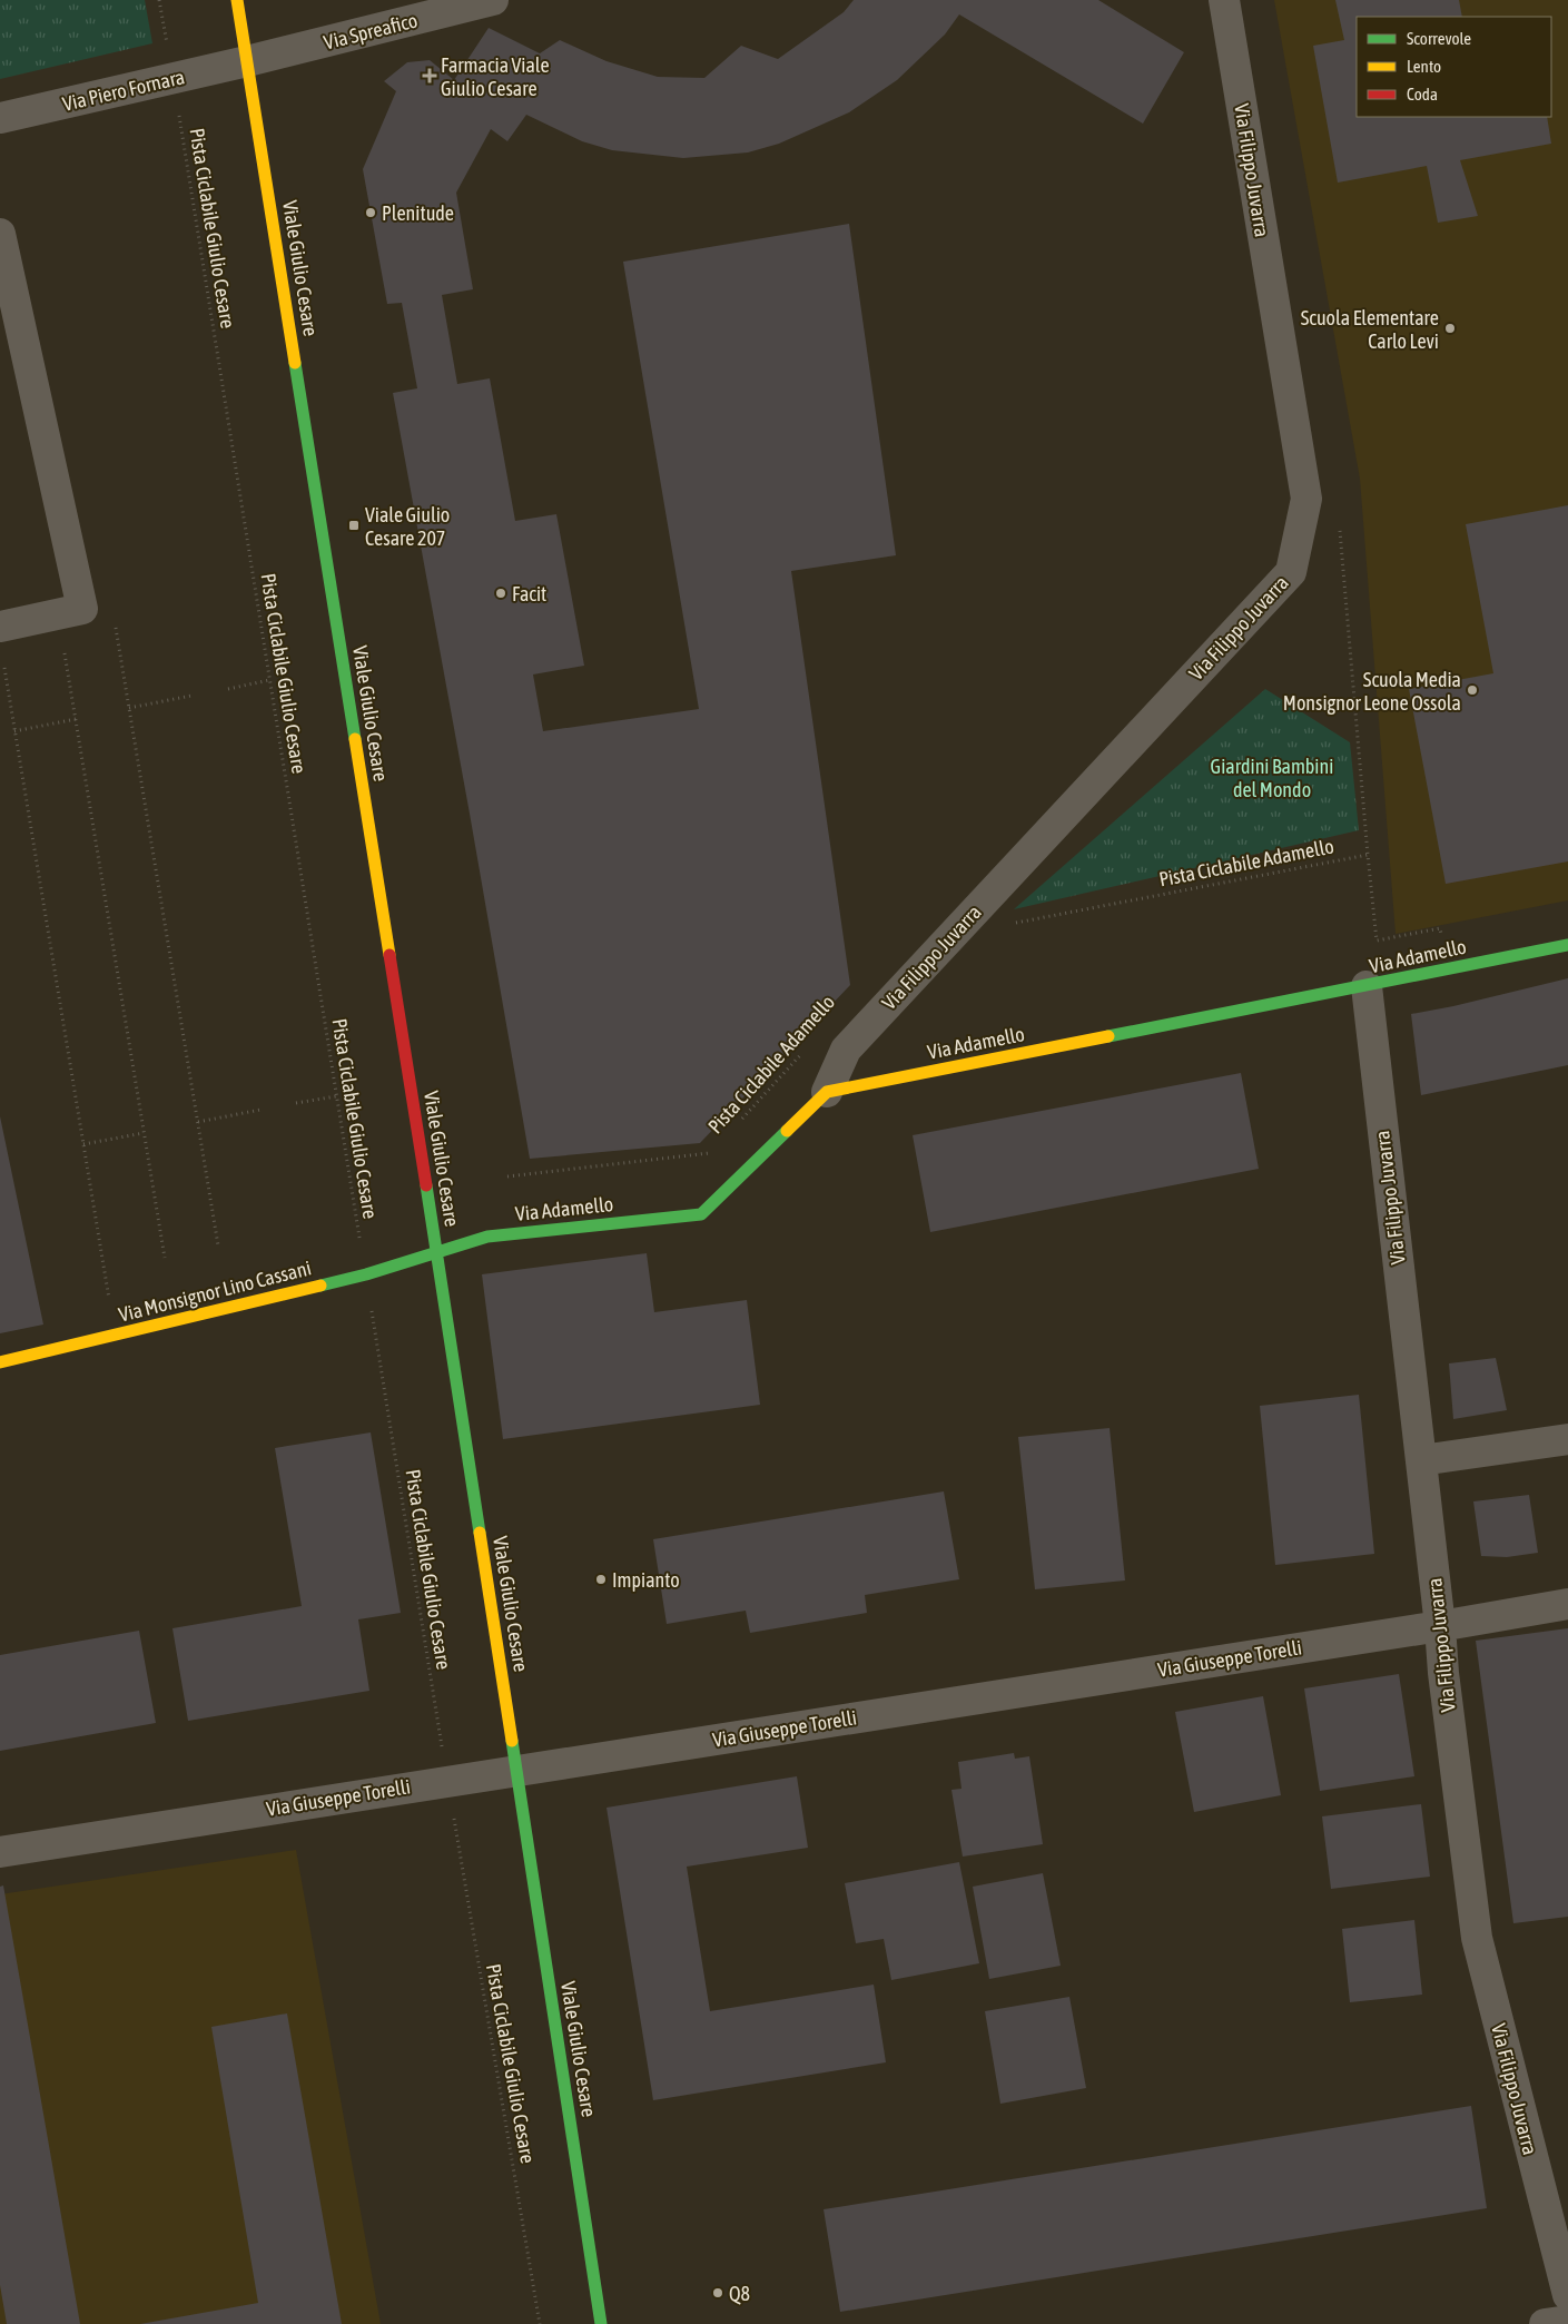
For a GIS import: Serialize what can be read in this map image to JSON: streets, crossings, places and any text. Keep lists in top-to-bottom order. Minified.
{"streets":{"main road":["Viale Giulio Cesare","Via Adamello","Via Monsignor Lino Cassani"],"street":["Via Spreafico","Via Piero Fornara","Via Filippo Juvarra","Via Giuseppe Torelli"],"path":["Pista Ciclabile Giulio Cesare","Pista Ciclabile Adamello"]},"crossings":[["Via Spreafico","Via Piero Fornara"],["Via Spreafico","Viale Giulio Cesare"],["Via Piero Fornara","Viale Giulio Cesare"],["Via Filippo Juvarra","Via Adamello"],["Via Filippo Juvarra","Via Giuseppe Torelli"],["Viale Giulio Cesare","Via Adamello"],["Viale Giulio Cesare","Via Monsignor Lino Cassani"],["Viale Giulio Cesare","Via Giuseppe Torelli"],["Via Adamello","Via Monsignor Lino Cassani"]],"parks":["Giardini Bambini del Mondo"],"places":{"health":["Farmacia Viale Giulio Cesare"],"other":["Plenitude","Scuola Elementare Carlo Levi","Facit","Scuola Media Monsignor Leone Ossola","Impianto","Q8"],"transit":["Viale Giulio Cesare 207"]},"legend":["Scorrevole","Lento","Coda"]}
